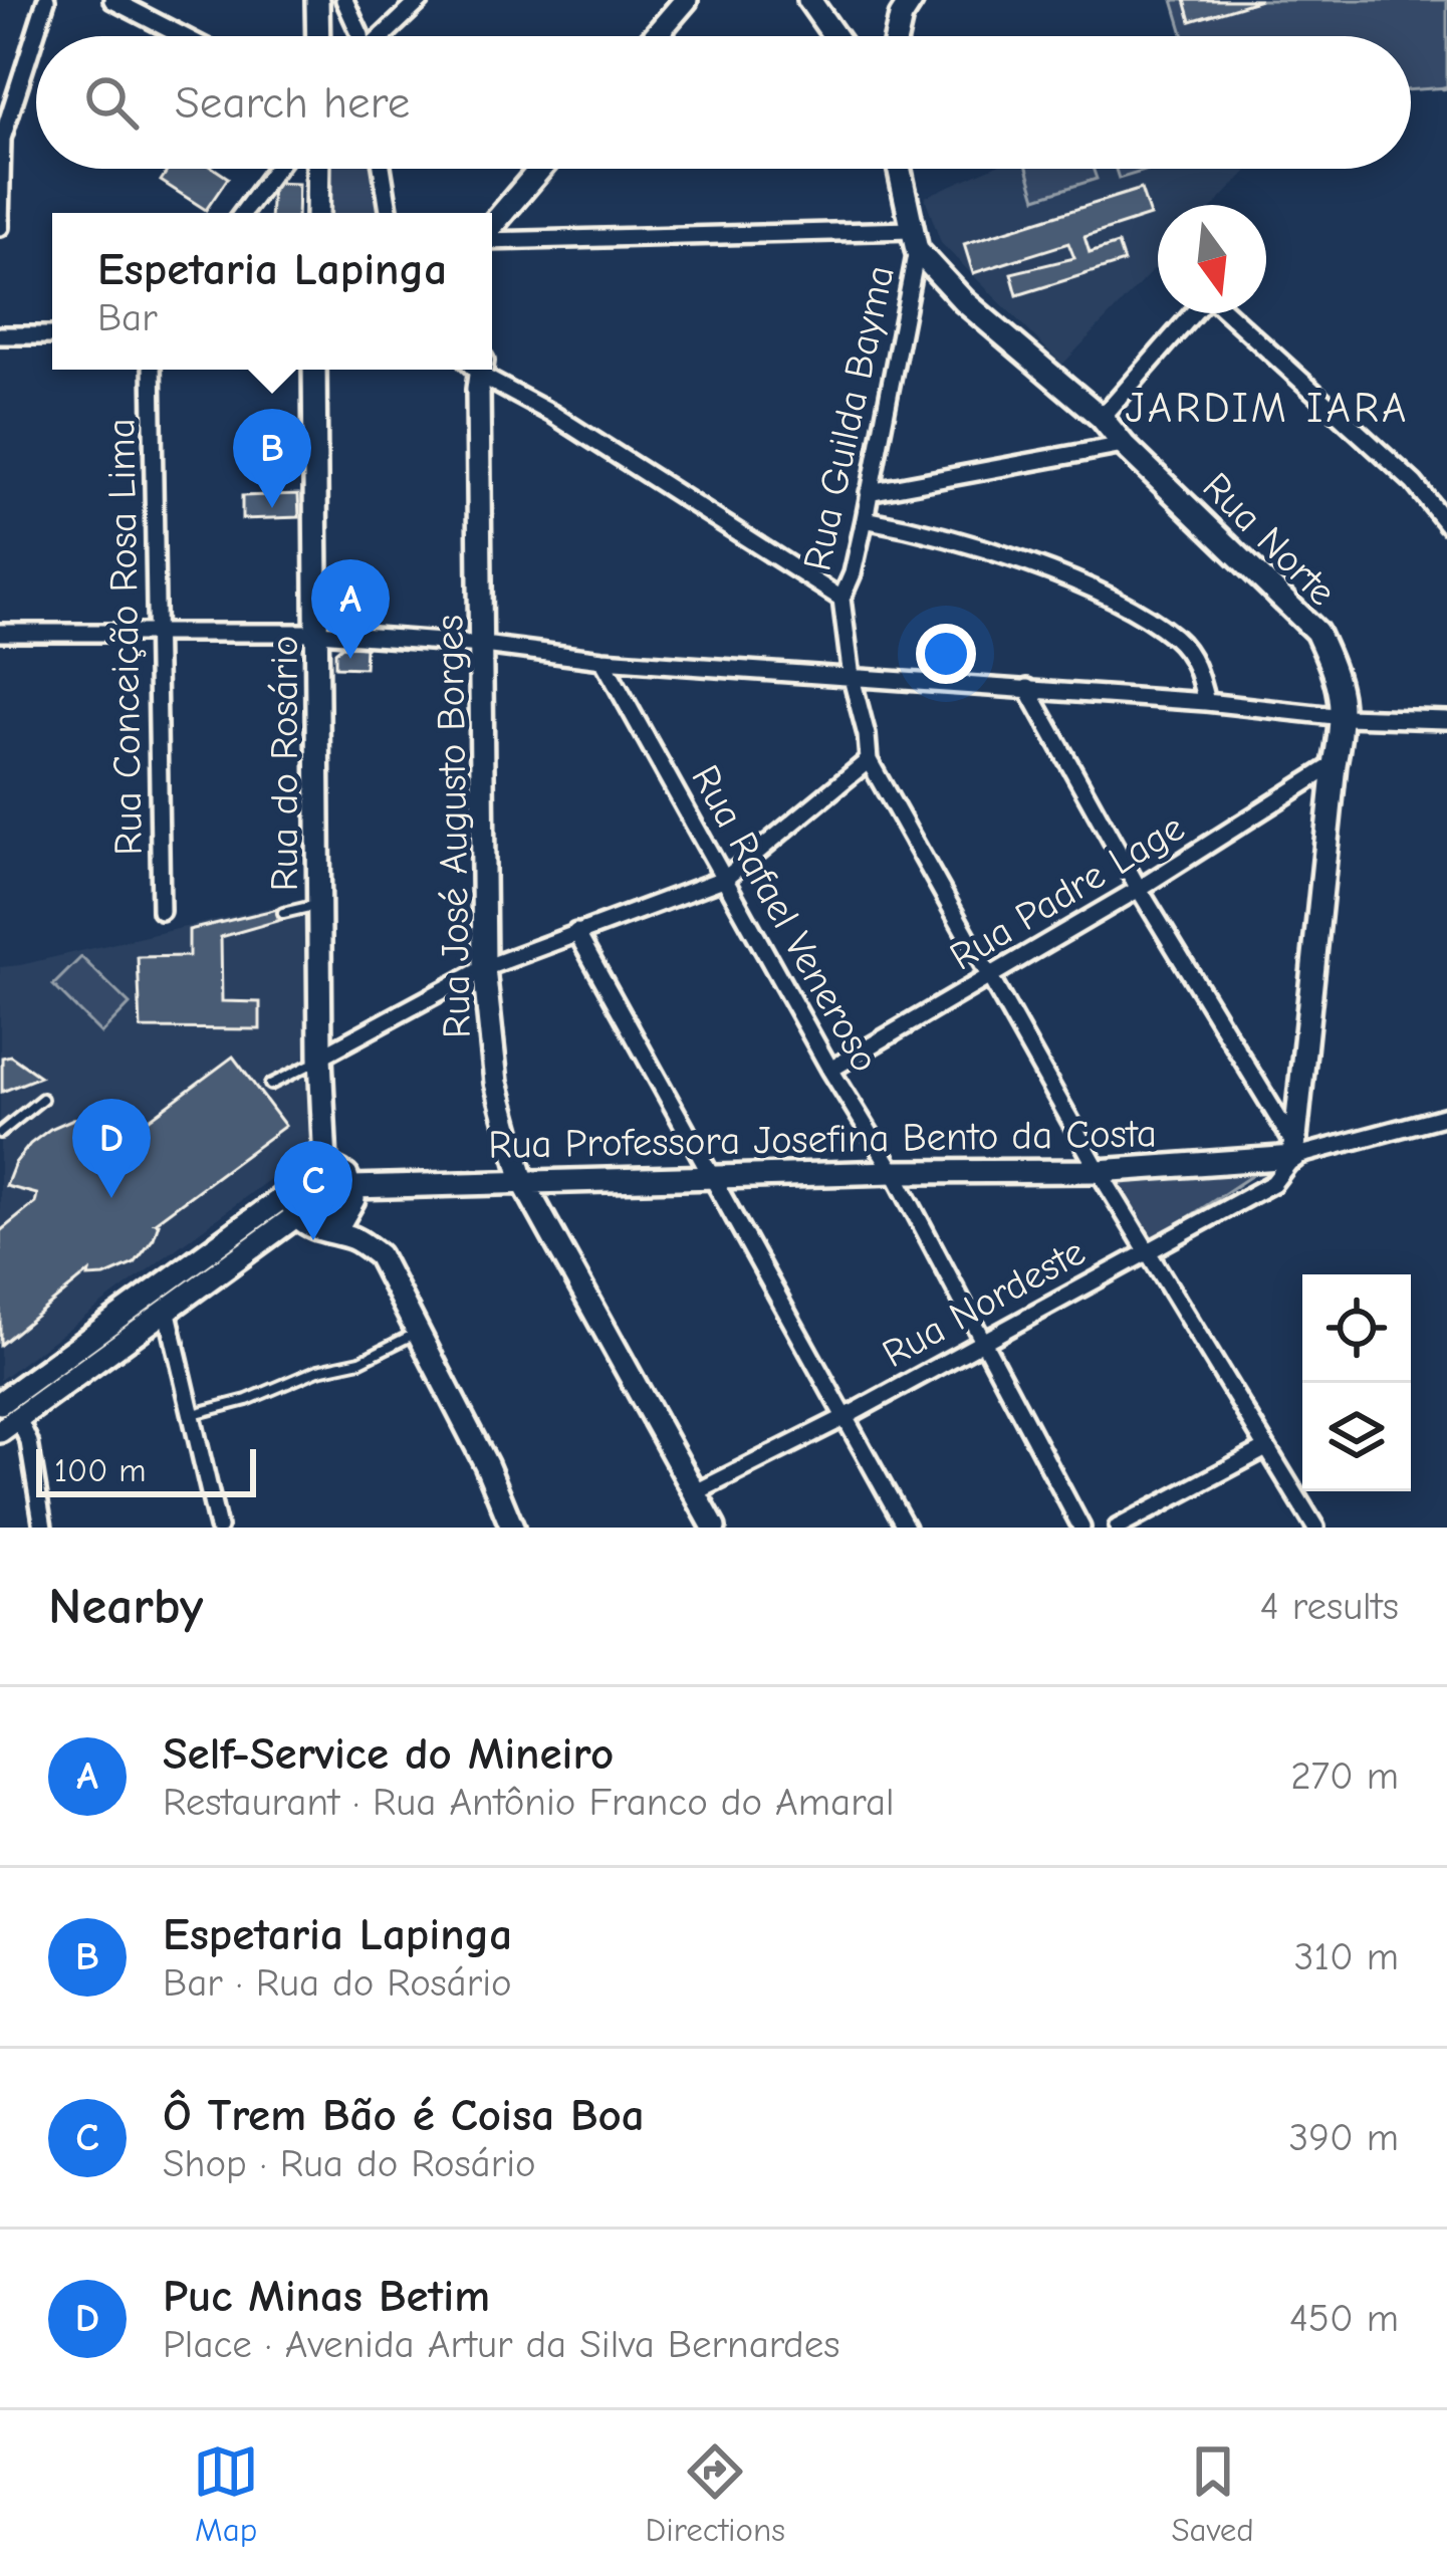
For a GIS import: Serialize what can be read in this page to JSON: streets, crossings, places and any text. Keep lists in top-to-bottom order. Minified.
{"streets":{"street":["Rua Guilda Bayma","Rua Norte","Rua Conceição Rosa Lima","Rua do Rosário","Rua José Augusto Borges","Rua Padre Lage","Rua Rafael Veneroso","Rua Professora Josefina Bento da Costa","Rua Nordeste"]},"crossings":[["Rua Guilda Bayma","Rua Norte"],["Rua Norte","Rua Padre Lage"],["Rua Norte","Rua Professora Josefina Bento da Costa"],["Rua Norte","Rua Nordeste"],["Rua do Rosário","Rua Professora Josefina Bento da Costa"],["Rua José Augusto Borges","Rua Professora Josefina Bento da Costa"],["Rua José Augusto Borges","Rua Nordeste"],["Rua Padre Lage","Rua Rafael Veneroso"],["Rua Rafael Veneroso","Rua Professora Josefina Bento da Costa"],["Rua Rafael Veneroso","Rua Nordeste"],["Rua Professora Josefina Bento da Costa","Rua Nordeste"]],"districts":["JARDIM IARA"],"scale_bar":"100 m","north":"bottom","page":{"search":"Search here","popup":["Espetaria Lapinga","Bar"],"pins":["B","A","D","C"],"scale":"100 m","heading":["Nearby","4 results"],"list":[{"mark":"A","name":"Self-Service do Mineiro","note":"Restaurant · Rua Antônio Franco do Amaral","value":"270 m"},{"mark":"B","name":"Espetaria Lapinga","note":"Bar · Rua do Rosário","value":"310 m"},{"mark":"C","name":"Ô Trem Bão é Coisa Boa","note":"Shop · Rua do Rosário","value":"390 m"},{"mark":"D","name":"Puc Minas Betim","note":"Place · Avenida Artur da Silva Bernardes","value":"450 m"}],"nav":["Map","Directions","Saved"]}}
